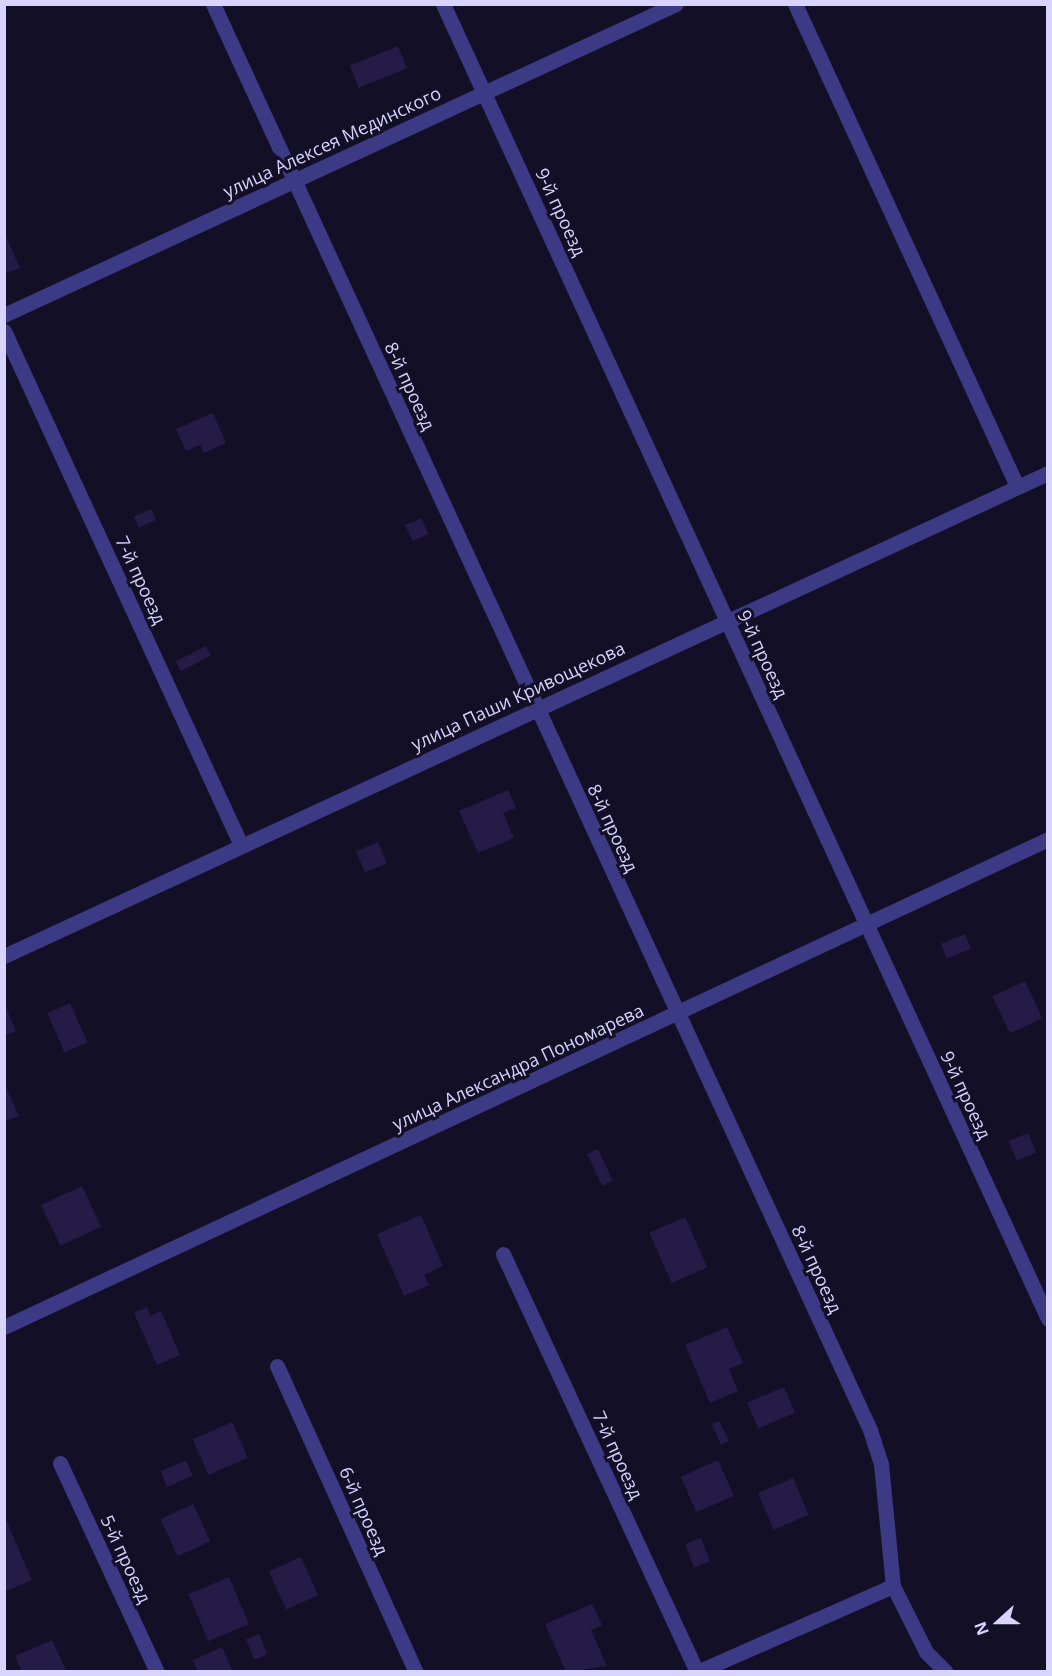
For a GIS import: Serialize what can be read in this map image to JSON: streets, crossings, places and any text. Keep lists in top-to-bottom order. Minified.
{"streets":{"street":["улица Алексея Мединского","9-й проезд","8-й проезд","7-й проезд","улица Паши Кривощекова","улица Александра Пономарева","6-й проезд","5-й проезд"]},"crossings":[["улица Алексея Мединского","9-й проезд"],["улица Алексея Мединского","8-й проезд"],["9-й проезд","улица Паши Кривощекова"],["9-й проезд","улица Александра Пономарева"],["8-й проезд","улица Паши Кривощекова"],["8-й проезд","улица Александра Пономарева"],["7-й проезд","улица Паши Кривощекова"]],"north":"left"}
